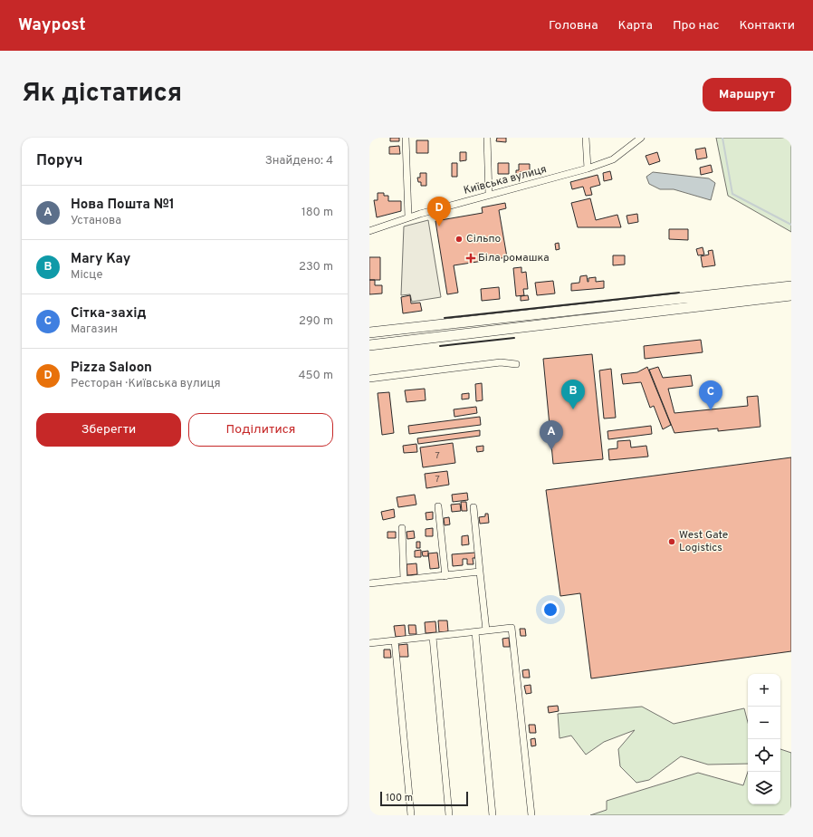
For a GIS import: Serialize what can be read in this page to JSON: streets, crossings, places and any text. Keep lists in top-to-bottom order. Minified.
{"streets":{"street":["Київська вулиця"]},"places":{"other":["Сільпо","West Gate Logistics"],"health":["Біла ромашка"]},"house_numbers":["7","7"],"scale_bar":"100 m","page":{"header":"Waypost","nav":["Головна","Карта","Про нас","Контакти"],"title":"Як дістатися","buttons":["Маршрут",["Зберегти","Поділитися"]],"heading":["Поруч","Знайдено: 4"],"list":[{"mark":"A","name":"Нова Пошта №1","note":"Установа","value":"180 m"},{"mark":"B","name":"Mary Kay","note":"Місце","value":"230 m"},{"mark":"C","name":"Сітка-захід","note":"Магазин","value":"290 m"},{"mark":"D","name":"Pizza Saloon","note":"Ресторан · Київська вулиця","value":"450 m"}],"pins":["D","B","C","A"],"map_buttons":["+","−"],"scale":"100 m"}}
